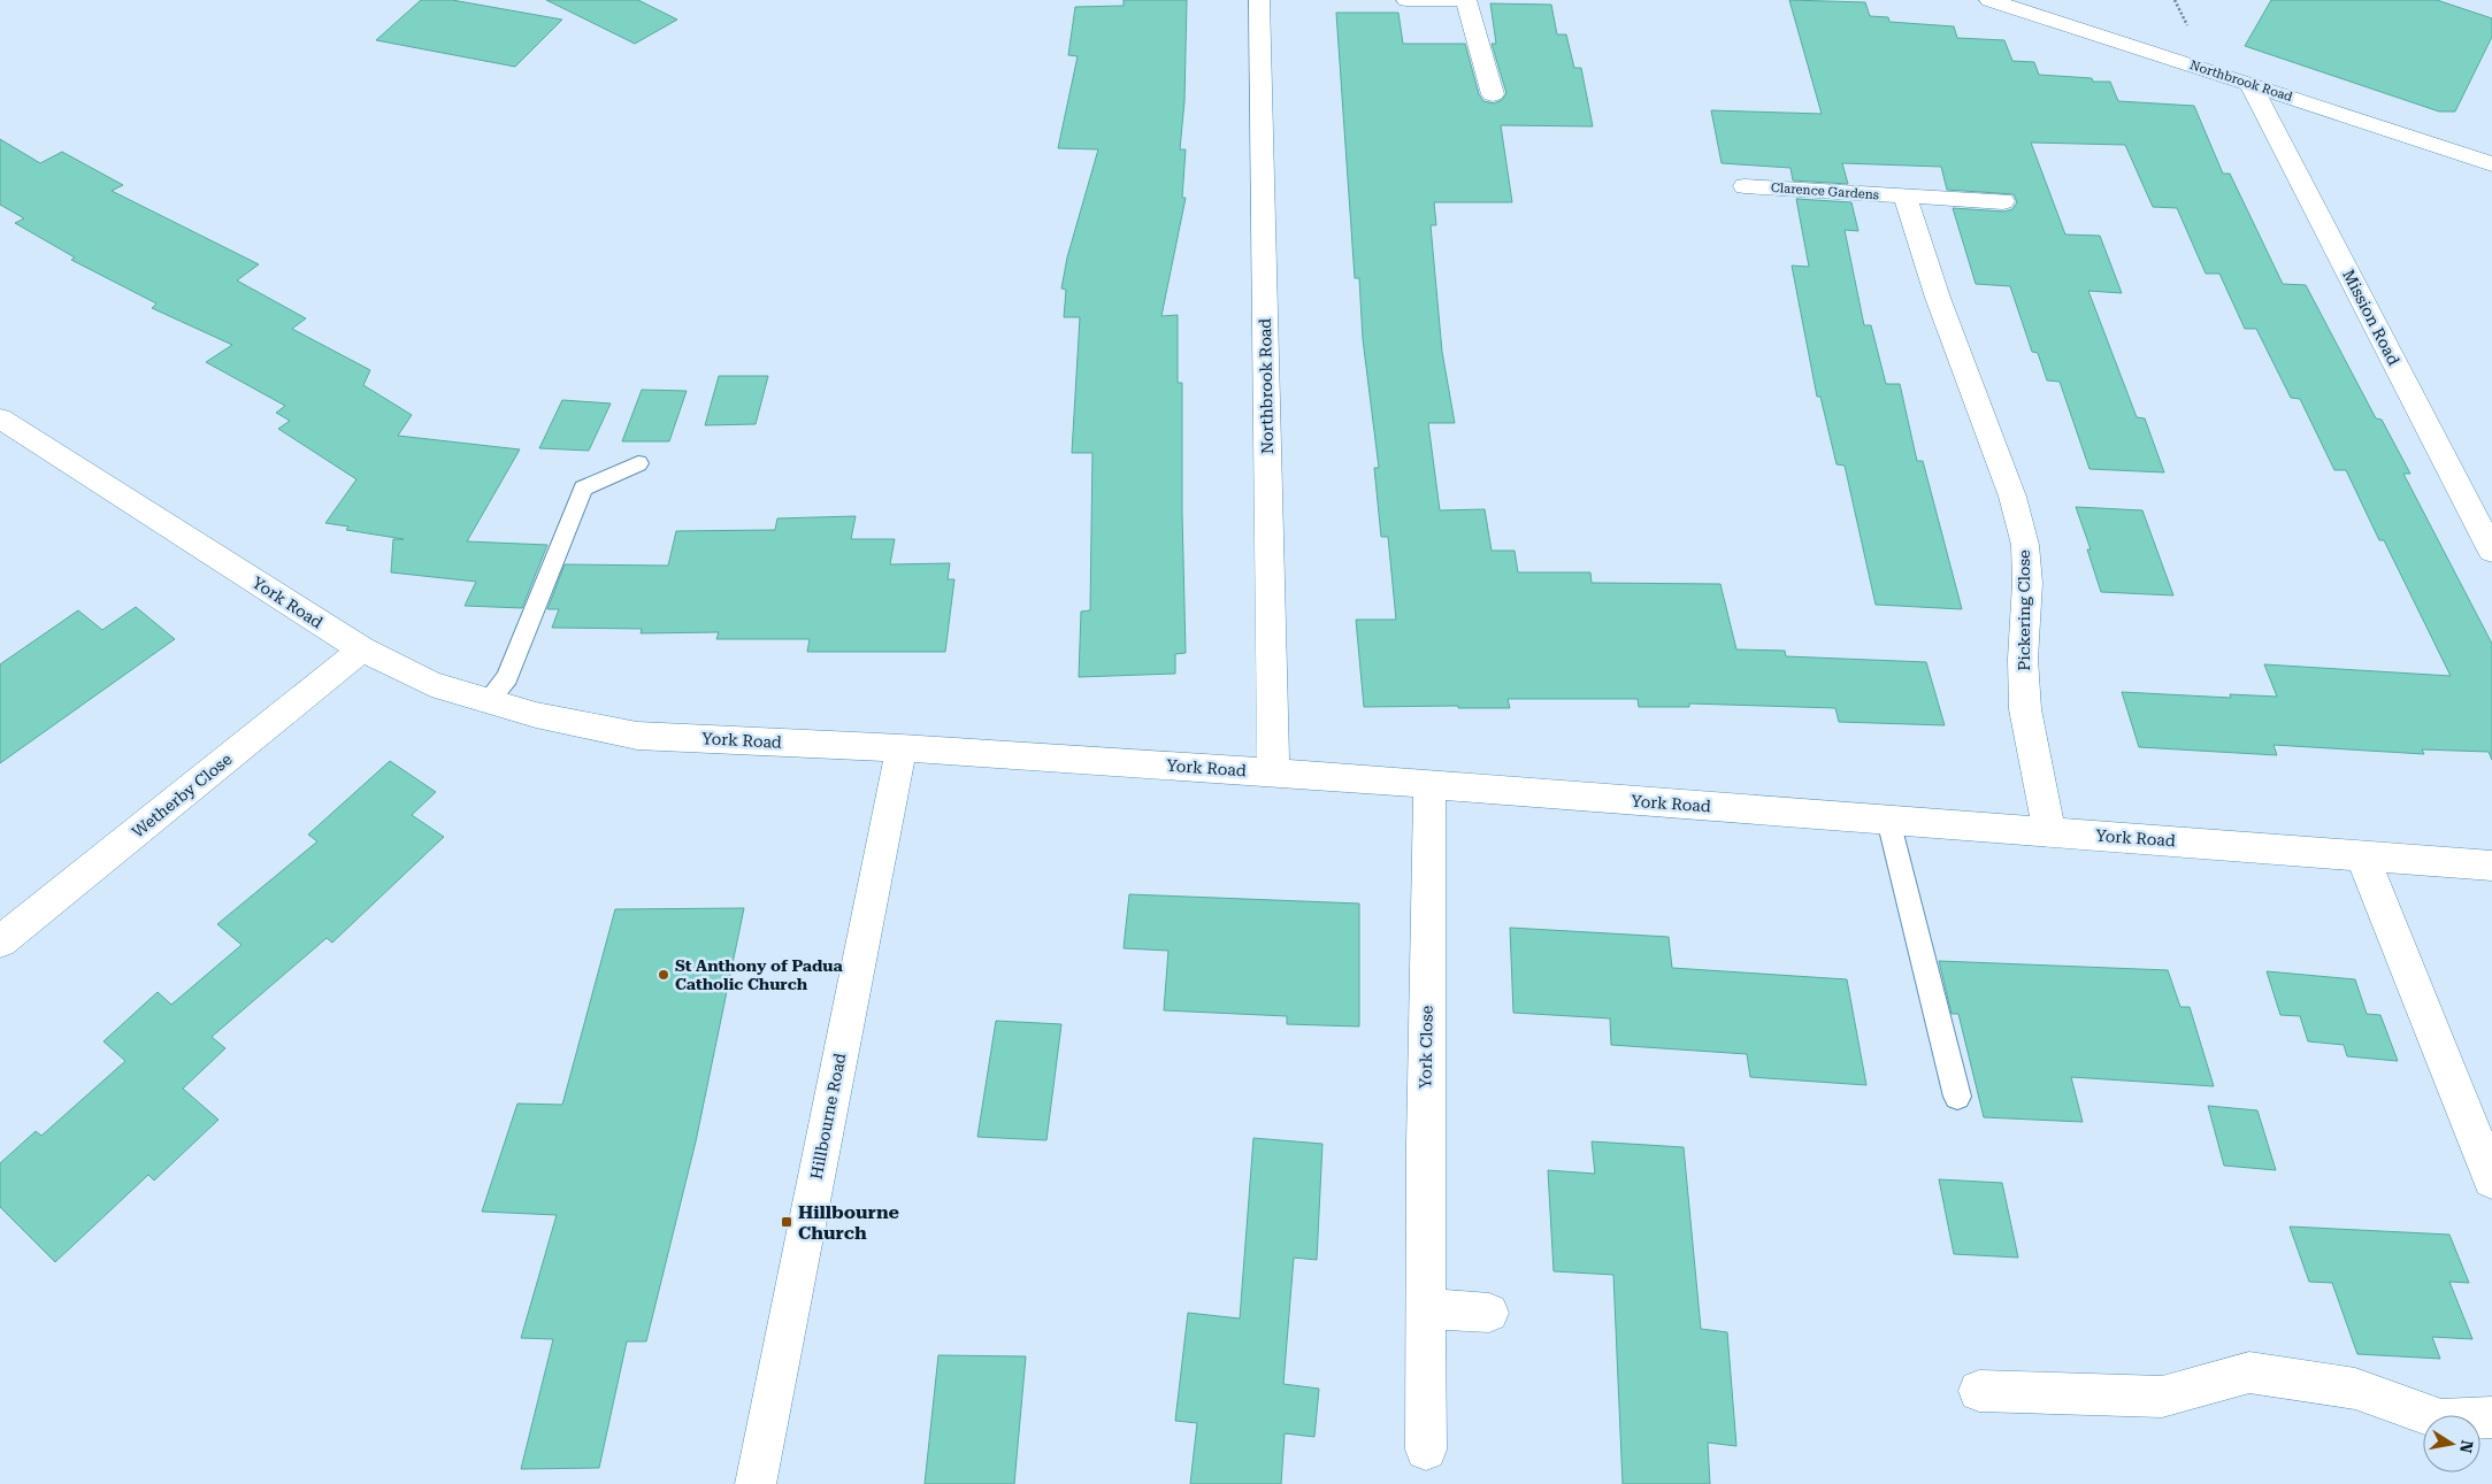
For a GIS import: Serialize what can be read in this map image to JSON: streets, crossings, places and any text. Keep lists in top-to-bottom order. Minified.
{"streets":{"street":["Northbrook Road","Clarence Gardens","Mission Road","York Road","Pickering Close","Wetherby Close","York Close","Hillbourne Road"]},"crossings":[["Northbrook Road","Mission Road"],["Northbrook Road","York Road"],["Clarence Gardens","Pickering Close"],["York Road","Pickering Close"],["York Road","Wetherby Close"],["York Road","York Close"],["York Road","Hillbourne Road"]],"places":{"other":["St Anthony of Padua Catholic Church"],"transit":["Hillbourne Church"]},"north":"right"}
